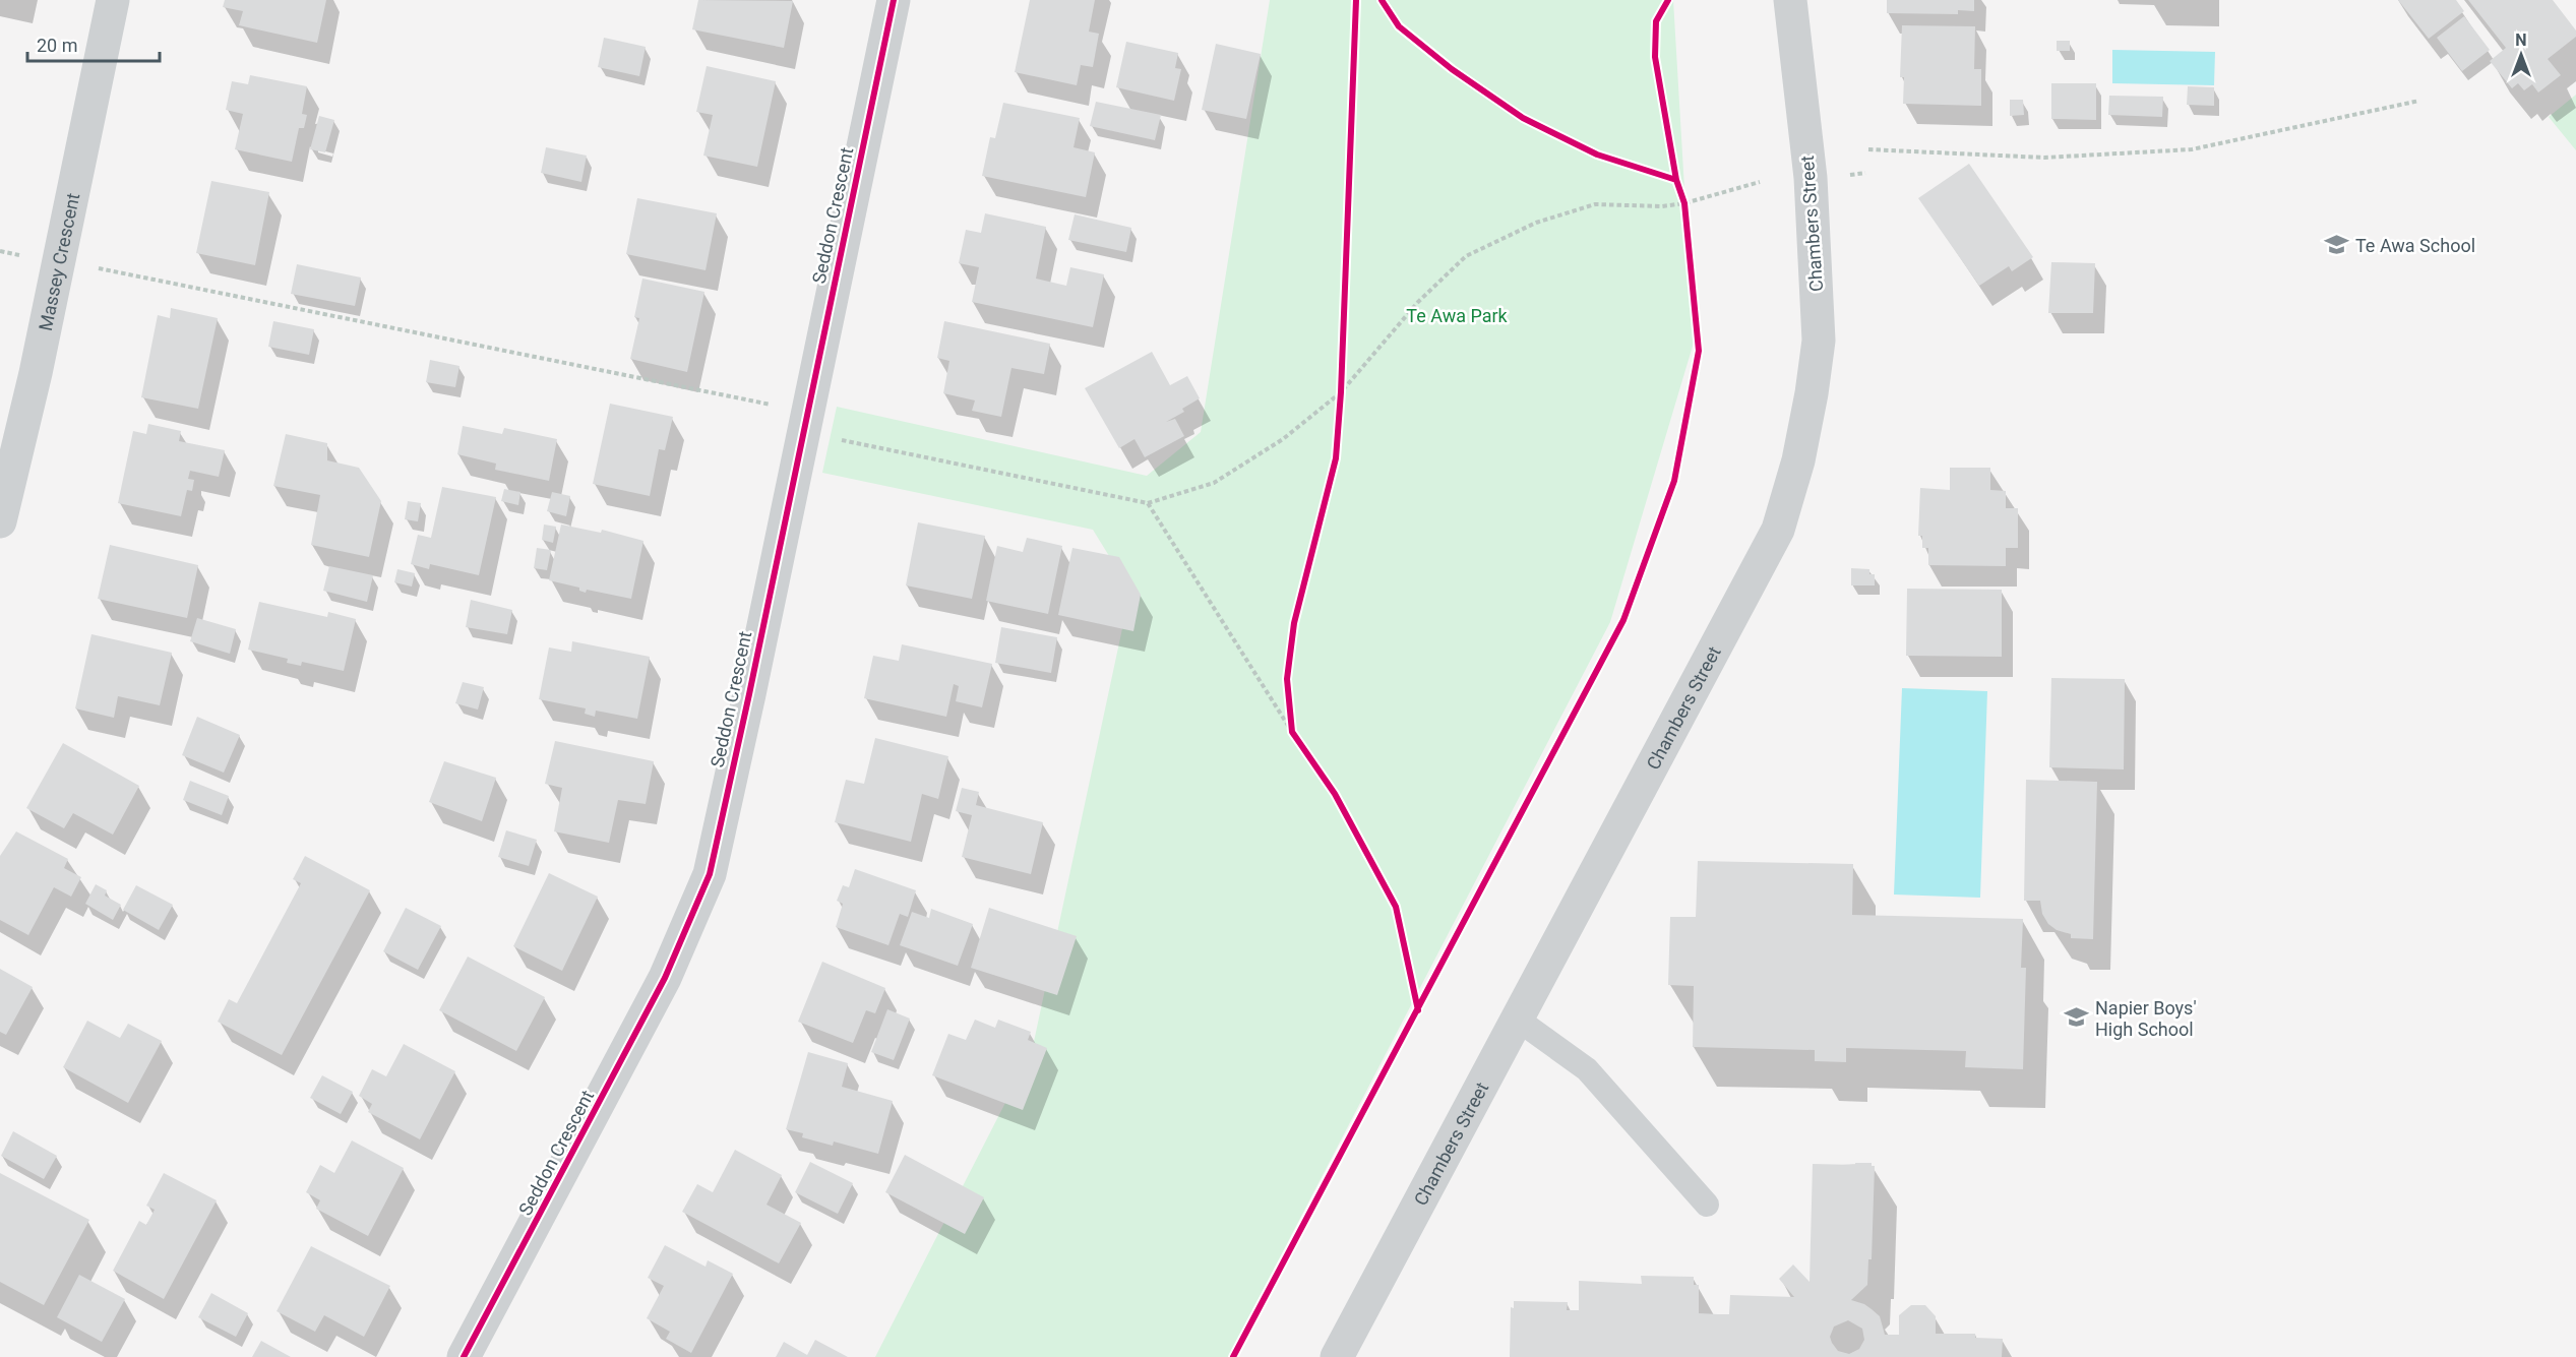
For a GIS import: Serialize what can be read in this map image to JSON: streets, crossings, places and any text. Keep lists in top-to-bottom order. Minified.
{"streets":{"street":["Seddon Crescent","Chambers Street","Massey Crescent"]},"parks":["Te Awa Park"],"places":{"school or university":["Te Awa School","Napier Boys' High School"]},"scale_bar":"20 m","north":"top"}
